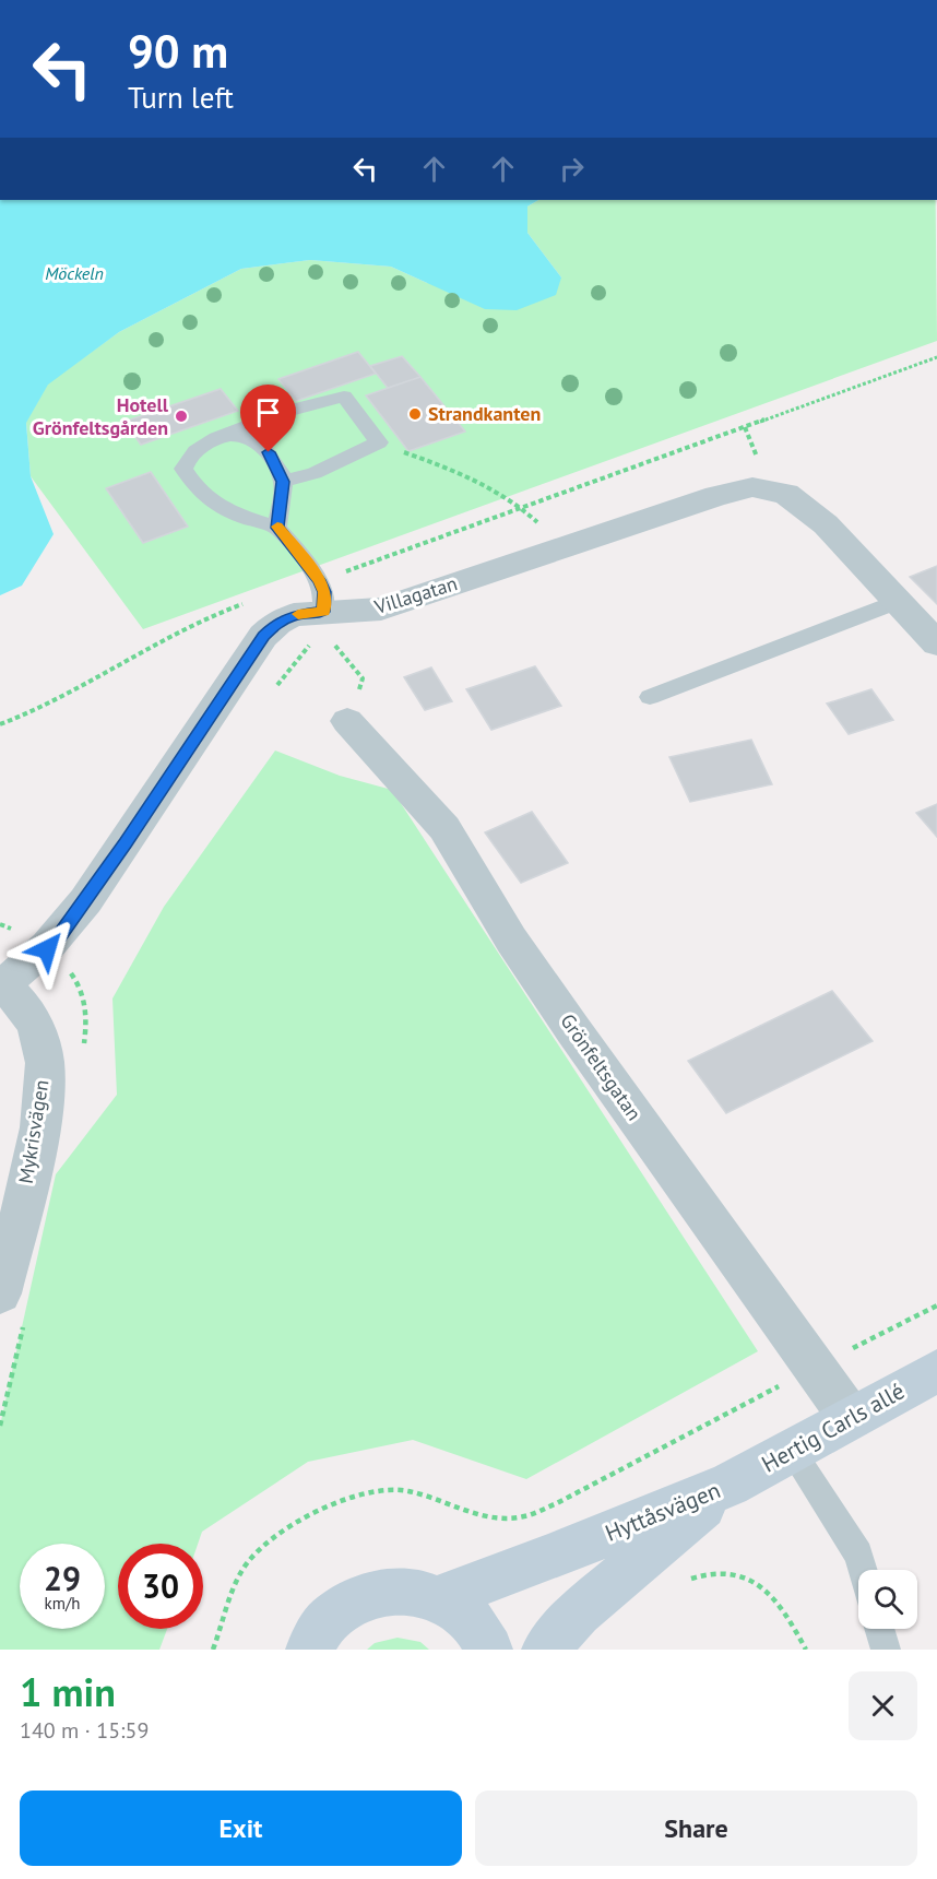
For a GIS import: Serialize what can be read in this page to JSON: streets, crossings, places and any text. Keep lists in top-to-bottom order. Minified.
{"streets":{"street":["Villagatan","Grönfeltsgatan","Mykrisvägen","Hertig Carls allé","Hyttåsvägen"]},"crossings":[["Villagatan","Mykrisvägen"],["Grönfeltsgatan","Hertig Carls allé"],["Hertig Carls allé","Hyttåsvägen"]],"water":["Möckeln"],"places":["Strandkanten","Hotell Grönfeltsgården"],"page":{"turn":["90 m","Turn left"],"speed":"29 km/h","limit":"30","heading":["1 min","140 m · 15:59"],"buttons":["Exit","Share"]}}
